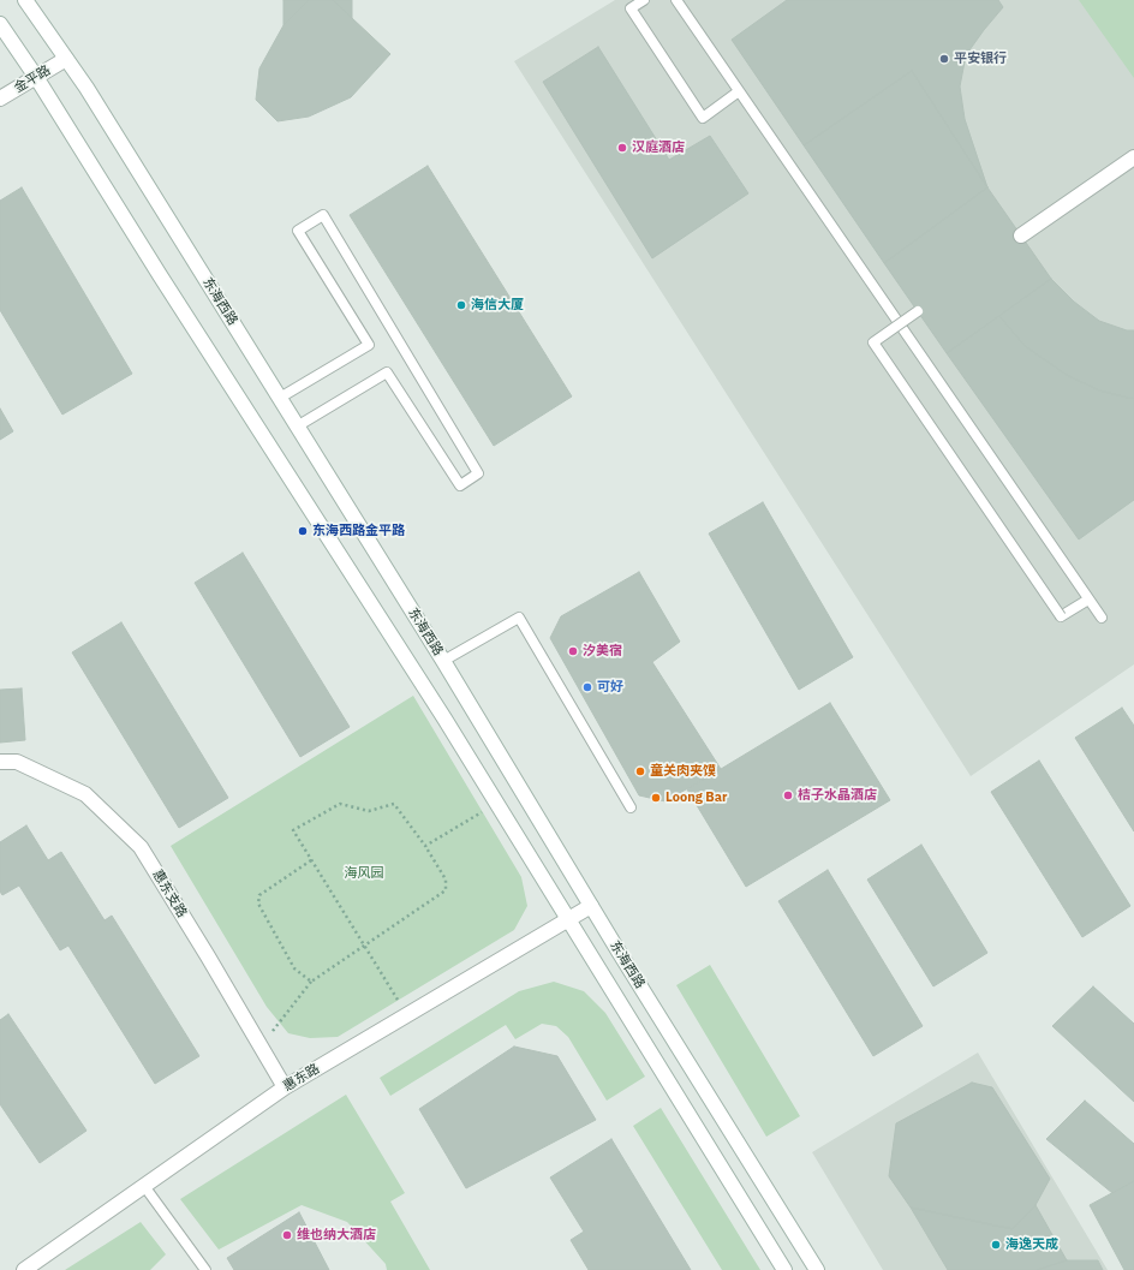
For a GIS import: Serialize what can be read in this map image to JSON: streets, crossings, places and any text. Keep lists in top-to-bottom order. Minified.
{"streets":{"main road":["金平路","东海西路","惠东支路","惠东路"]},"crossings":[["金平路","东海西路"],["东海西路","惠东路"],["惠东支路","惠东路"]],"parks":["海风园"],"places":["平安银行","汉庭酒店","海信大厦","东海西路金平路","汐美宿","可好","童关肉夹馍","桔子水晶酒店","Loong Bar","维也纳大酒店","海逸天成"]}
